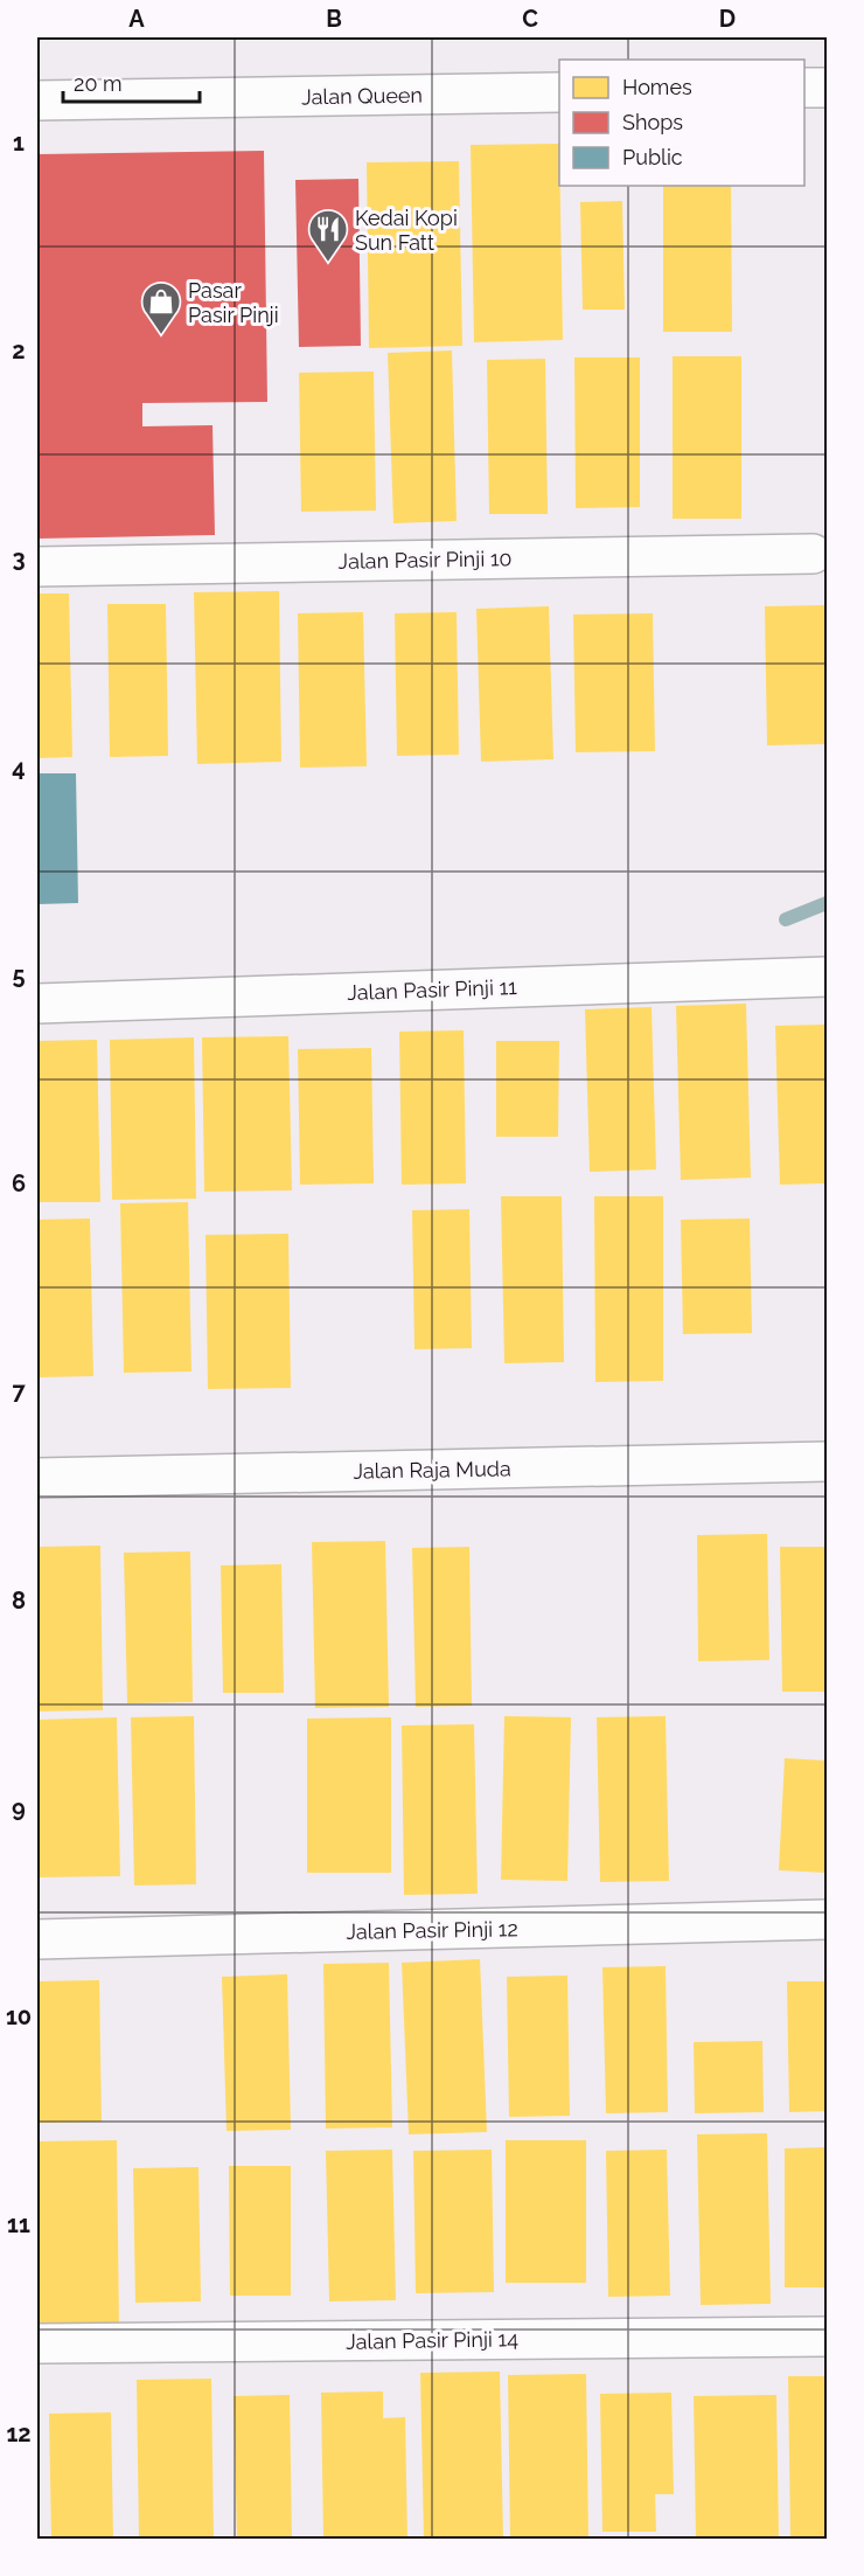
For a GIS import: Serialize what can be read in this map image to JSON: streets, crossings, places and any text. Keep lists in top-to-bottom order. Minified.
{"streets":{"street":["Jalan Queen","Jalan Pasir Pinji 10","Jalan Pasir Pinji 11","Jalan Raja Muda","Jalan Pasir Pinji 12","Jalan Pasir Pinji 14"]},"places":{"restaurant":["Kedai Kopi Sun Fatt"],"shop":["Pasar Pasir Pinji"]},"legend":["Homes","Shops","Public"],"scale_bar":"20 m","grid":{"columns":["A","B","C","D"],"rows":["1","2","3","4","5","6","7","8","9","10","11","12"]}}
